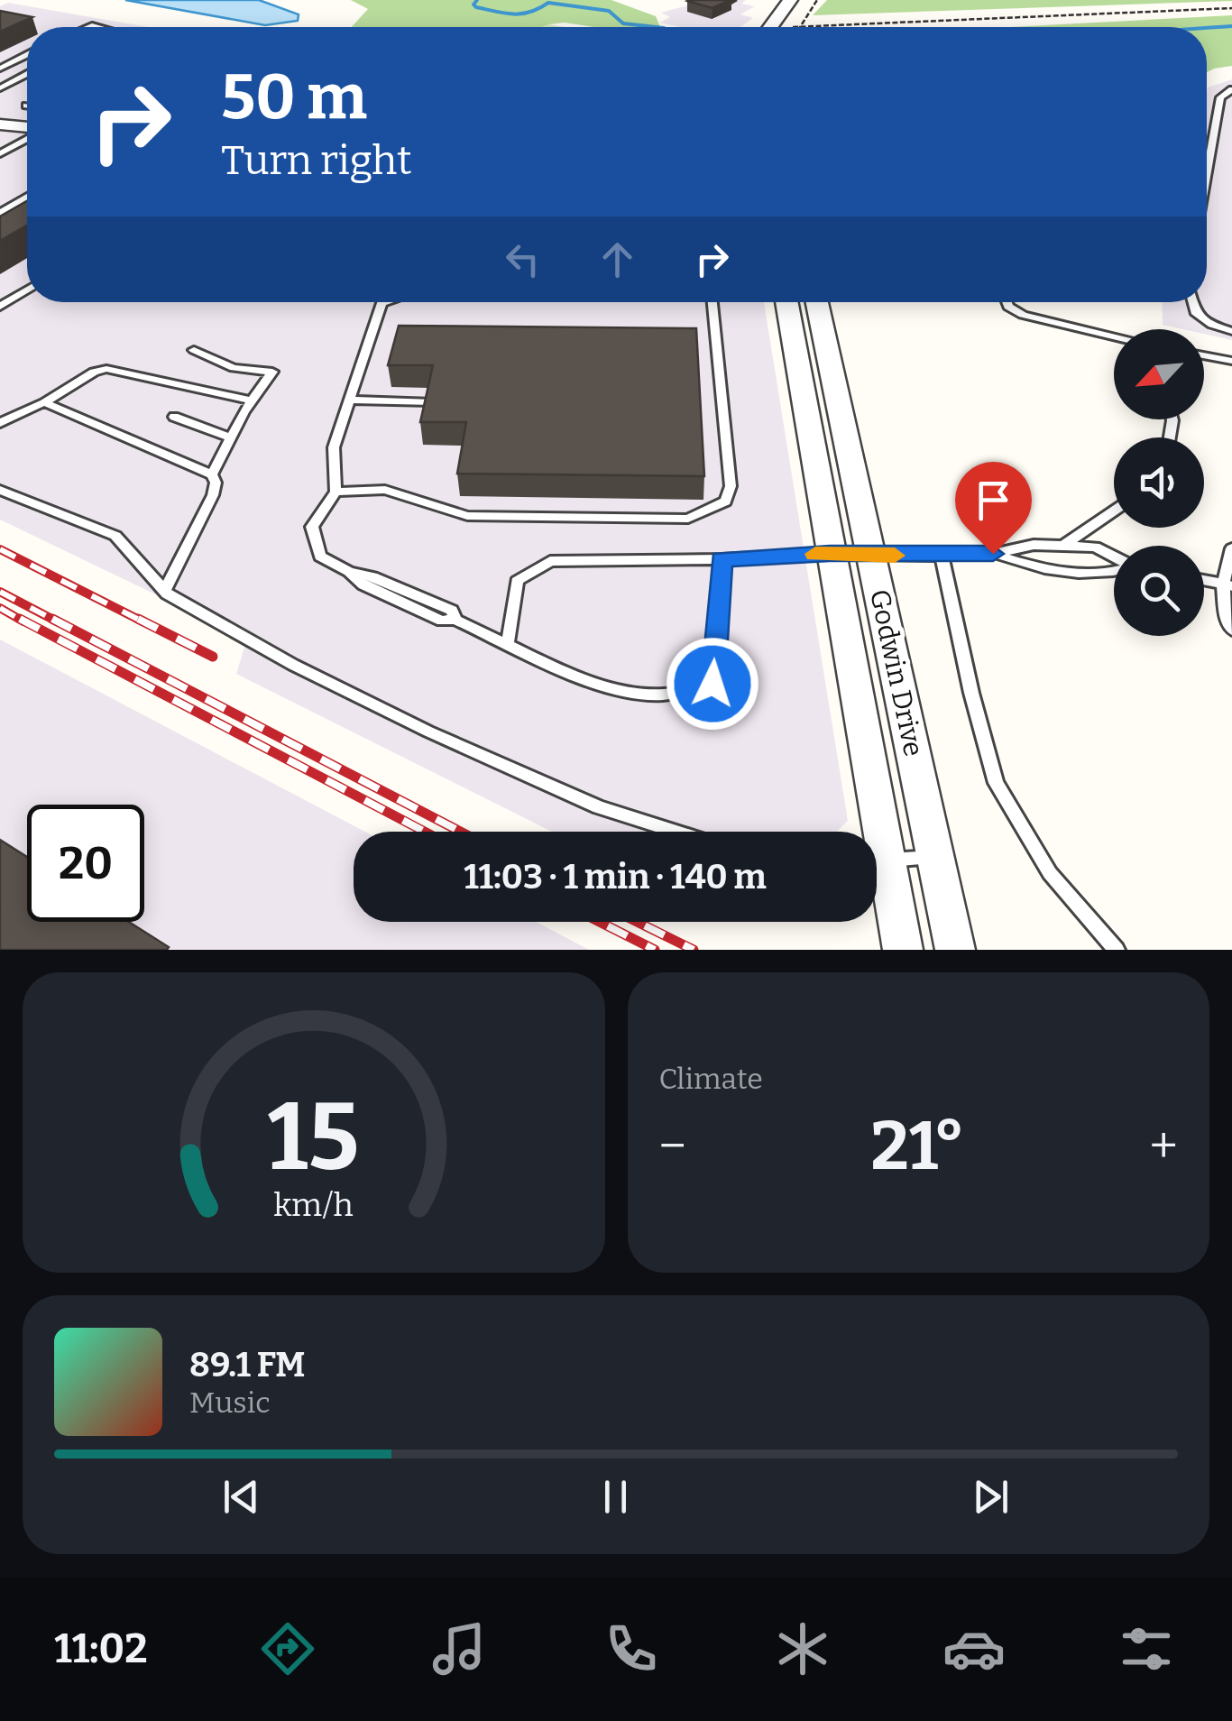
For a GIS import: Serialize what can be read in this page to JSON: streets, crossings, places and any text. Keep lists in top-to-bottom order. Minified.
{"streets":{"street":["Godwin Drive"]},"north":"bottom left","page":{"turn":["50 m","Turn right"],"limit":"20","trip":"11:03 · 1 min · 140 m","tile":"Climate","heat":["−","21°","+"],"song":["89.1 FM","Music"],"tabs":"11:02","gauge":["15","km/h"]}}
